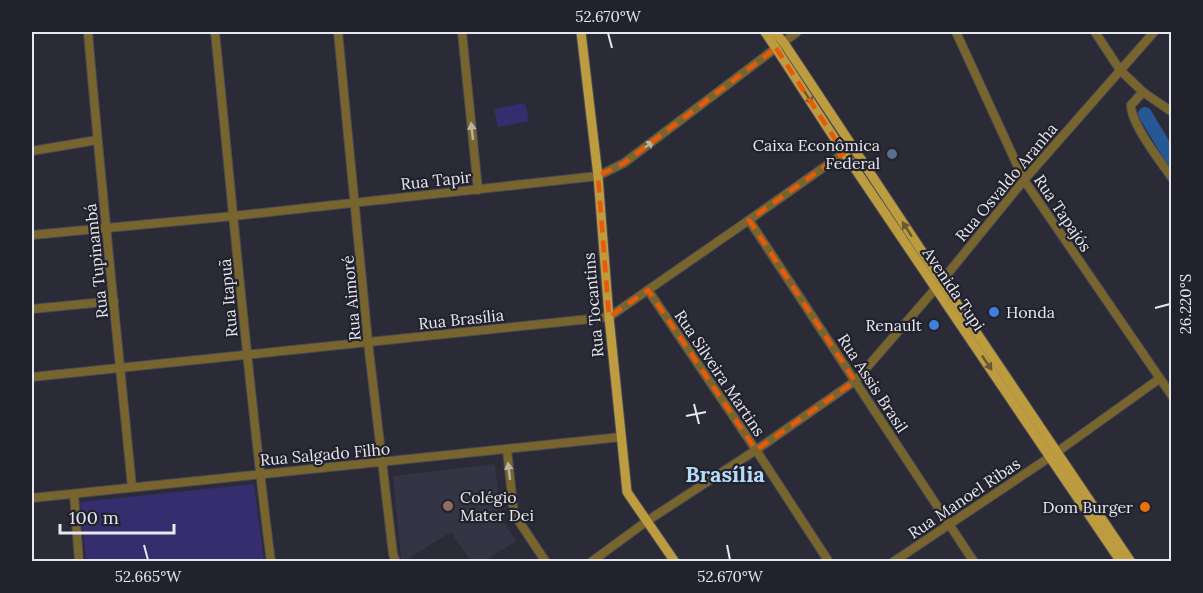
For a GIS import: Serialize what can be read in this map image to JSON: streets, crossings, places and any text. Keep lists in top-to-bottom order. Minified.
{"streets":{"main road":["Avenida Tupi","Rua Tocantins"],"street":["Rua Tapir","Rua Osvaldo Aranha","Rua Tapajós","Rua Tupinambá","Rua Itapuã","Rua Aimoré","Rua Brasília","Rua Silveira Martins","Rua Assis Brasil","Rua Salgado Filho","Rua Manoel Ribas"]},"crossings":[["Rua Tapir","Rua Tupinambá"],["Rua Tapir","Avenida Tupi"],["Rua Tapir","Rua Itapuã"],["Rua Tapir","Rua Aimoré"],["Rua Tapir","Rua Tocantins"],["Rua Osvaldo Aranha","Rua Tapajós"],["Rua Osvaldo Aranha","Avenida Tupi"],["Rua Osvaldo Aranha","Rua Tocantins"],["Rua Osvaldo Aranha","Rua Silveira Martins"],["Rua Osvaldo Aranha","Rua Assis Brasil"],["Rua Tapajós","Rua Manoel Ribas"],["Rua Tupinambá","Rua Brasília"],["Rua Tupinambá","Rua Salgado Filho"],["Avenida Tupi","Rua Brasília"],["Avenida Tupi","Rua Manoel Ribas"],["Rua Itapuã","Rua Brasília"],["Rua Itapuã","Rua Salgado Filho"],["Rua Aimoré","Rua Brasília"],["Rua Aimoré","Rua Salgado Filho"],["Rua Tocantins","Rua Brasília"],["Rua Tocantins","Rua Salgado Filho"],["Rua Brasília","Rua Silveira Martins"],["Rua Brasília","Rua Assis Brasil"],["Rua Assis Brasil","Rua Manoel Ribas"]],"districts":["Brasília"],"places":["Caixa Econômica Federal","Honda","Renault","Colégio Mater Dei","Dom Burger"],"scale_bar":"100 m","coordinates":["52.670°W","26.220°S","52.665°W"]}
